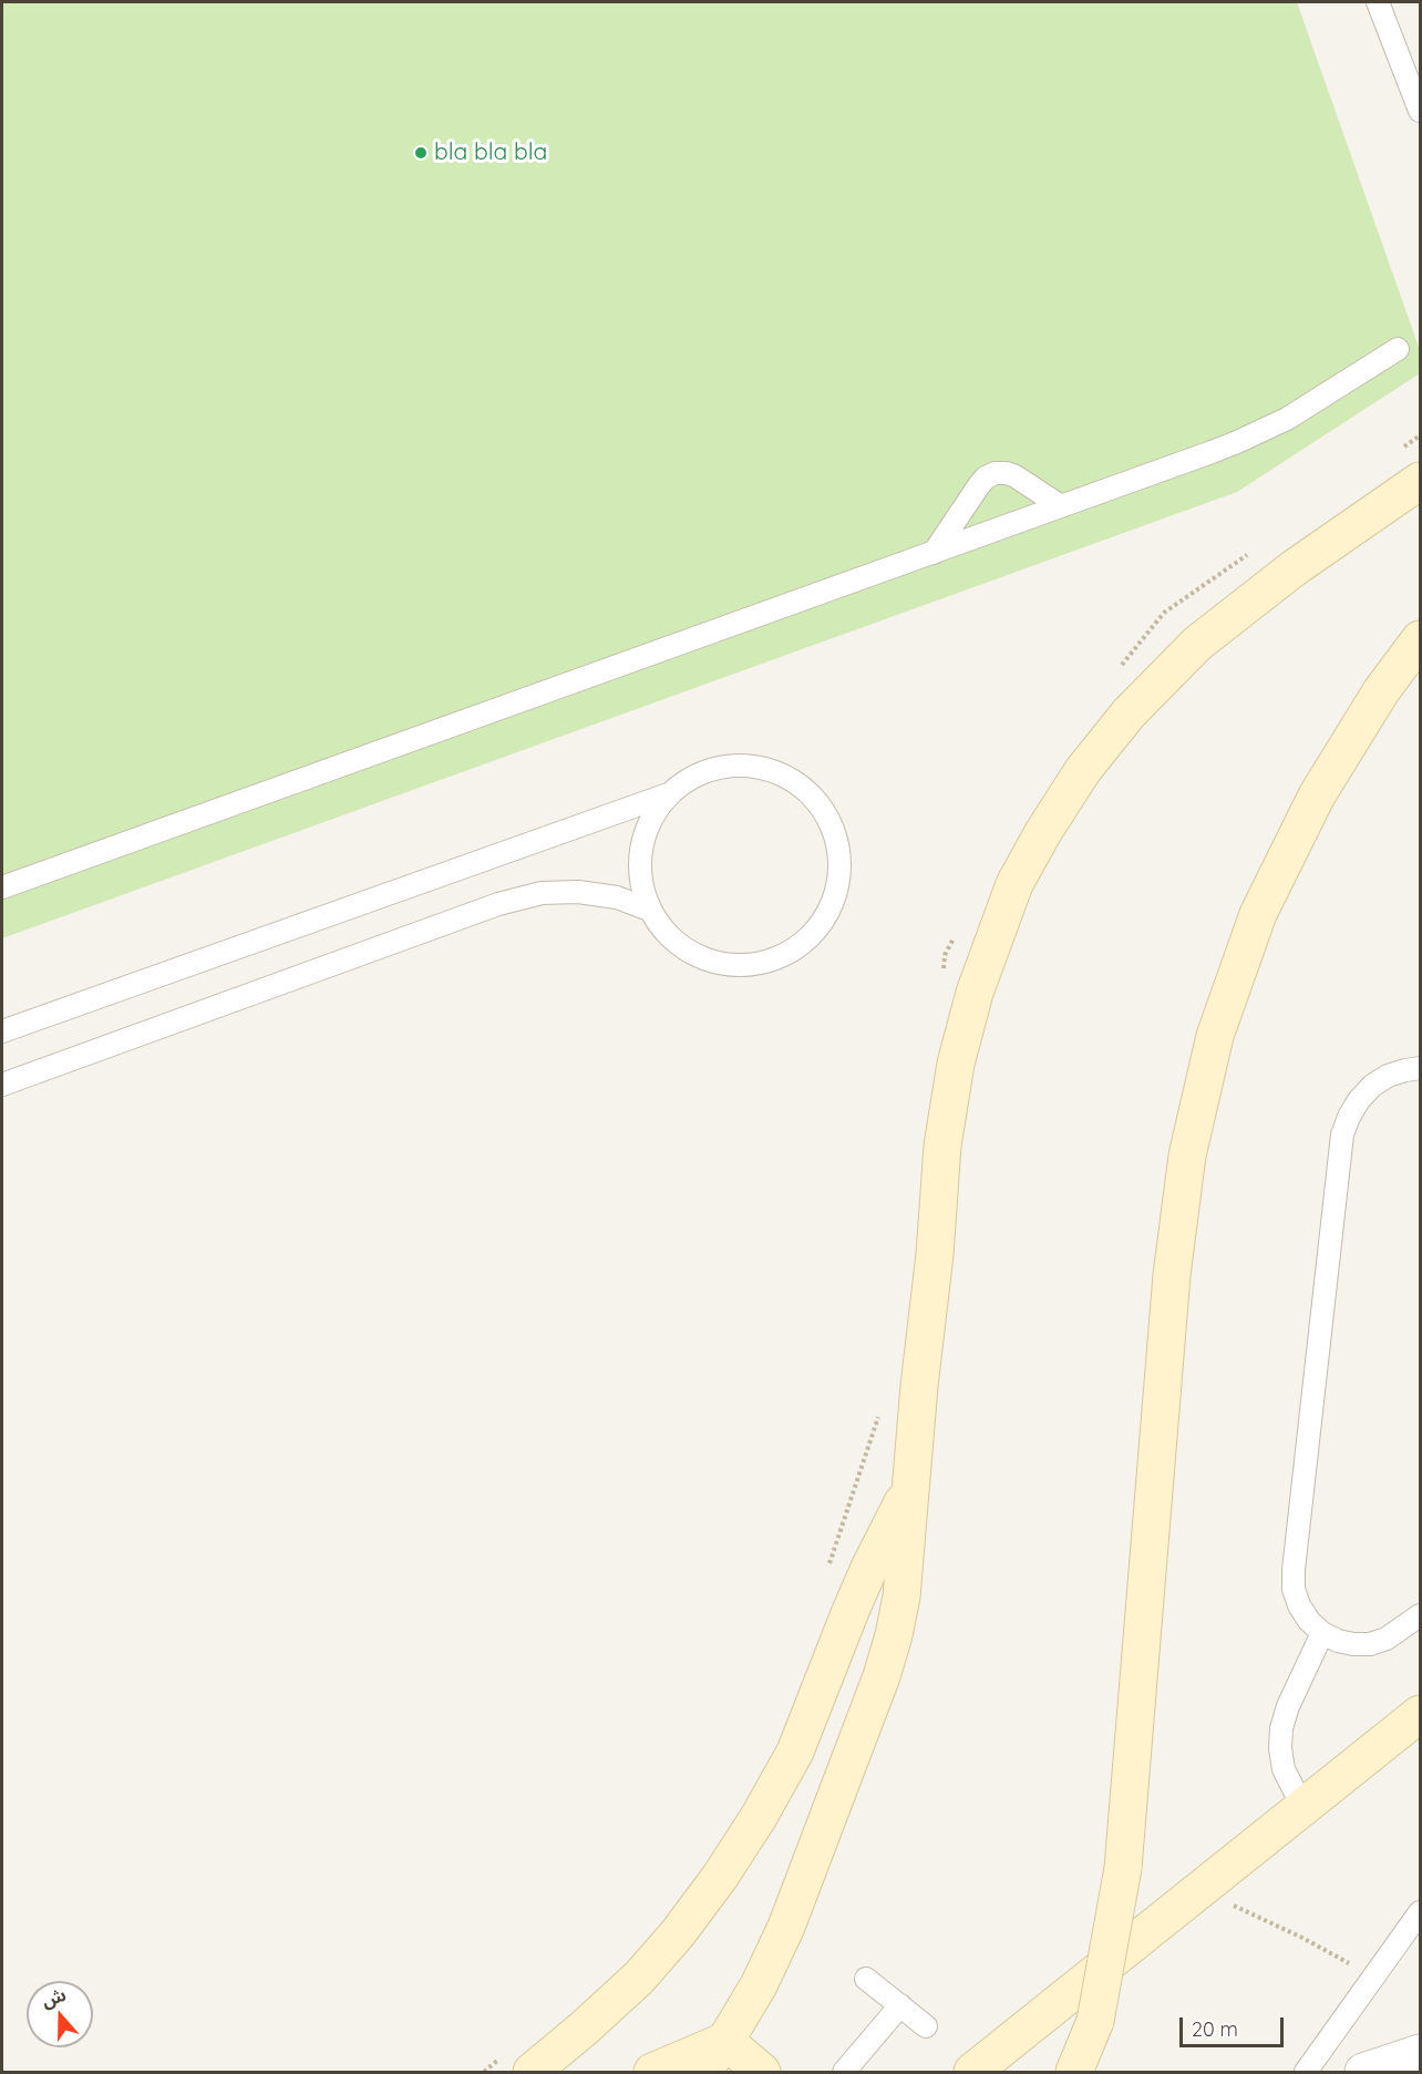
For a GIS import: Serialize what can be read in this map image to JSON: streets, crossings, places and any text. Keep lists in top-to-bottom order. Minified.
{"places":["bla bla bla"],"scale_bar":"20 m","north":"top"}
